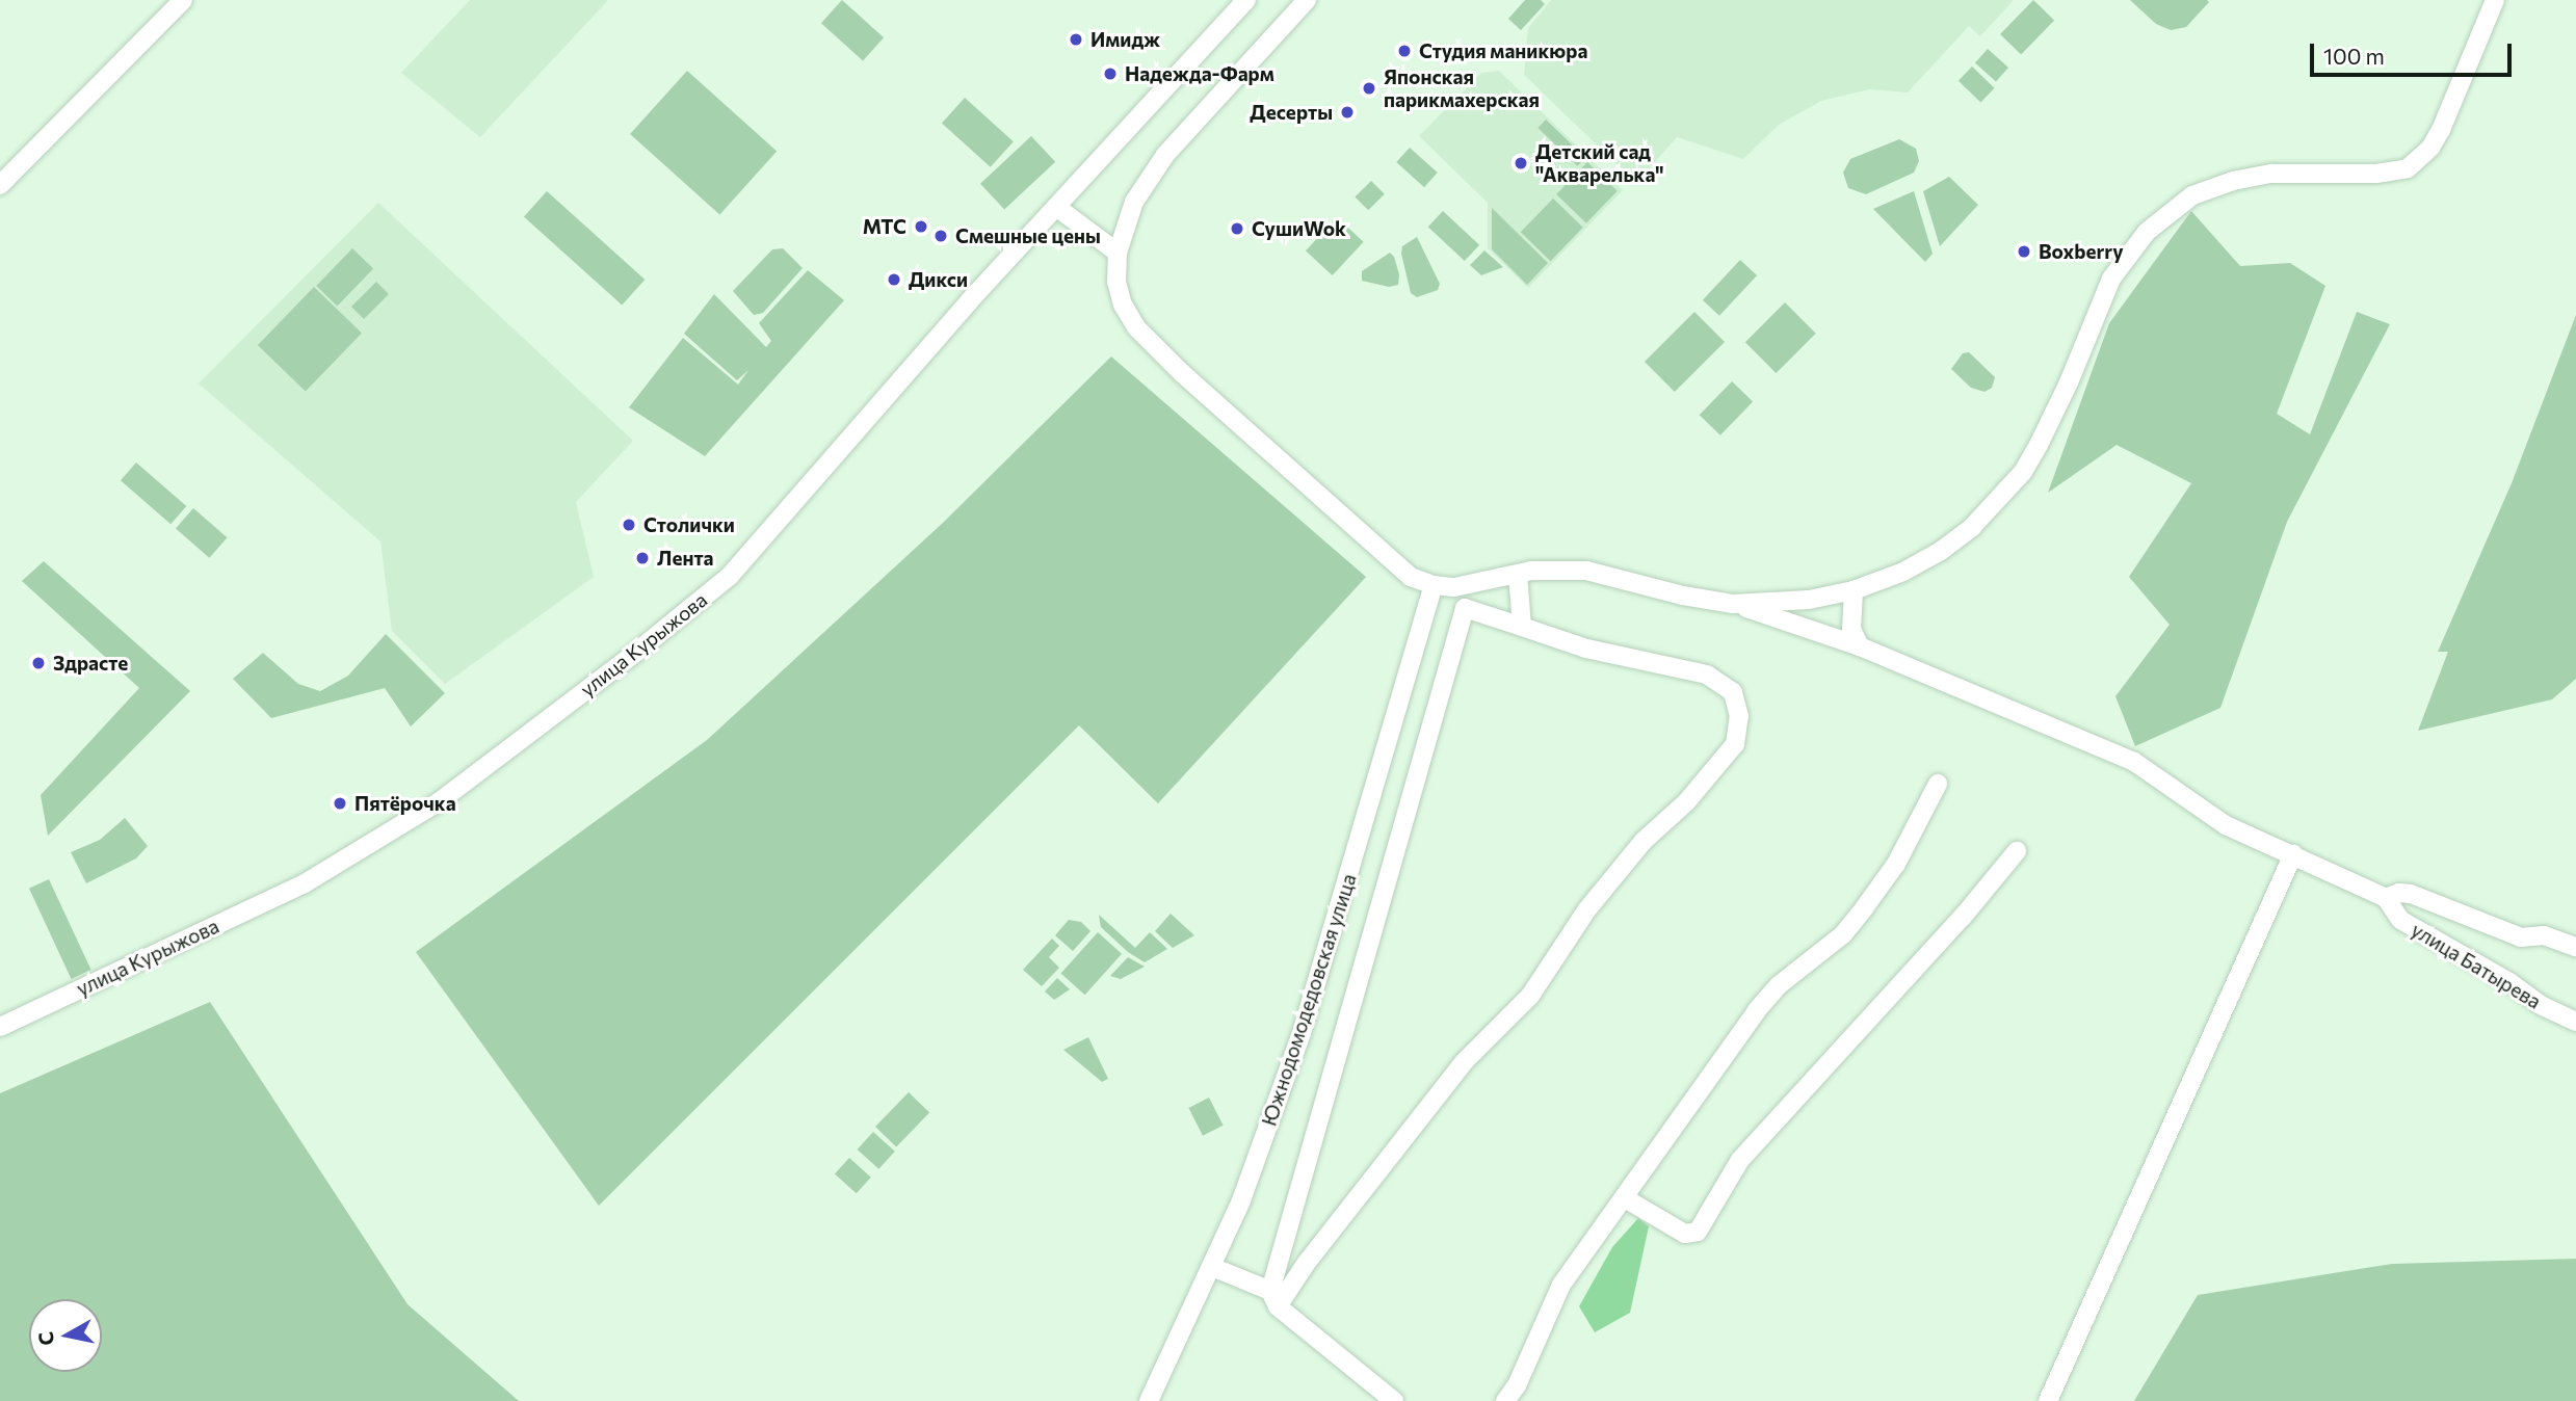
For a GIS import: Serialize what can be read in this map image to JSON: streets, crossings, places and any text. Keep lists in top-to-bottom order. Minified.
{"streets":{"street":["улица Курыжова","улица Батырева","Южнодомодедовская улица"]},"places":["Имидж","Студия маникюра","Надежда-Фарм","Японская парикмахерская","Десерты","Детский сад \"Акварелька\"","МТС","СушиWok","Смешные цены","Boxberry","Дикси","Столички","Лента","Здрасте","Пятёрочка"],"scale_bar":"100 m","north":"left"}
